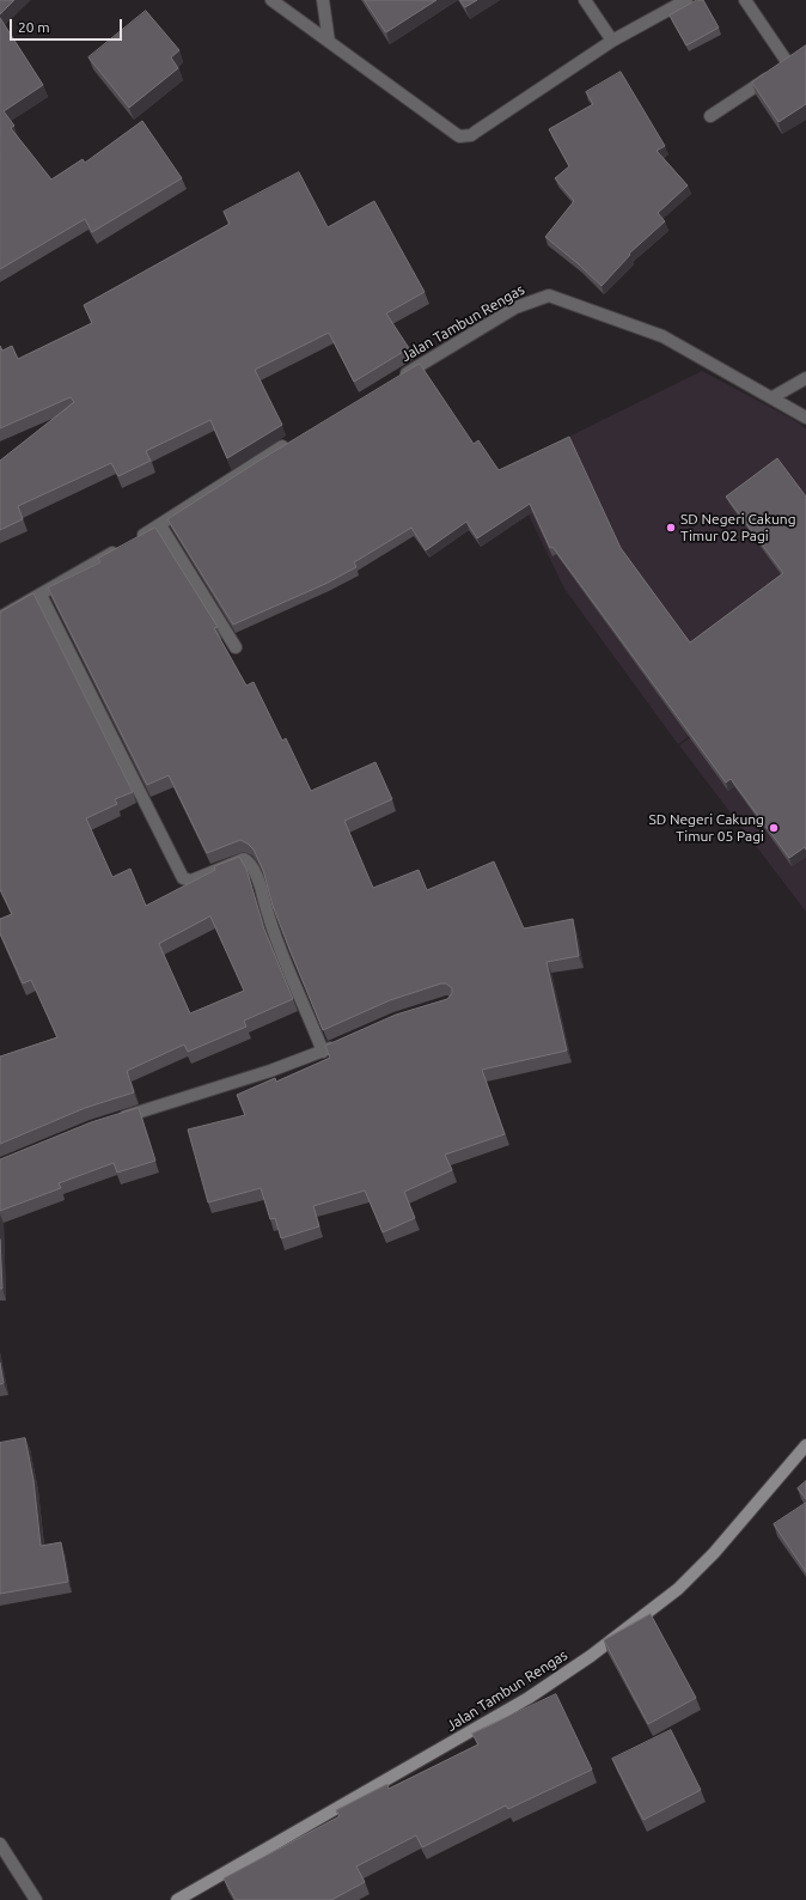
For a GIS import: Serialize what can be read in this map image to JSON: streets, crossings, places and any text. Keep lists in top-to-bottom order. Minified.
{"streets":{"street":["Jalan Tambun Rengas"]},"places":["SD Negeri Cakung Timur 02 Pagi","SD Negeri Cakung Timur 05 Pagi"],"scale_bar":"20 m"}
